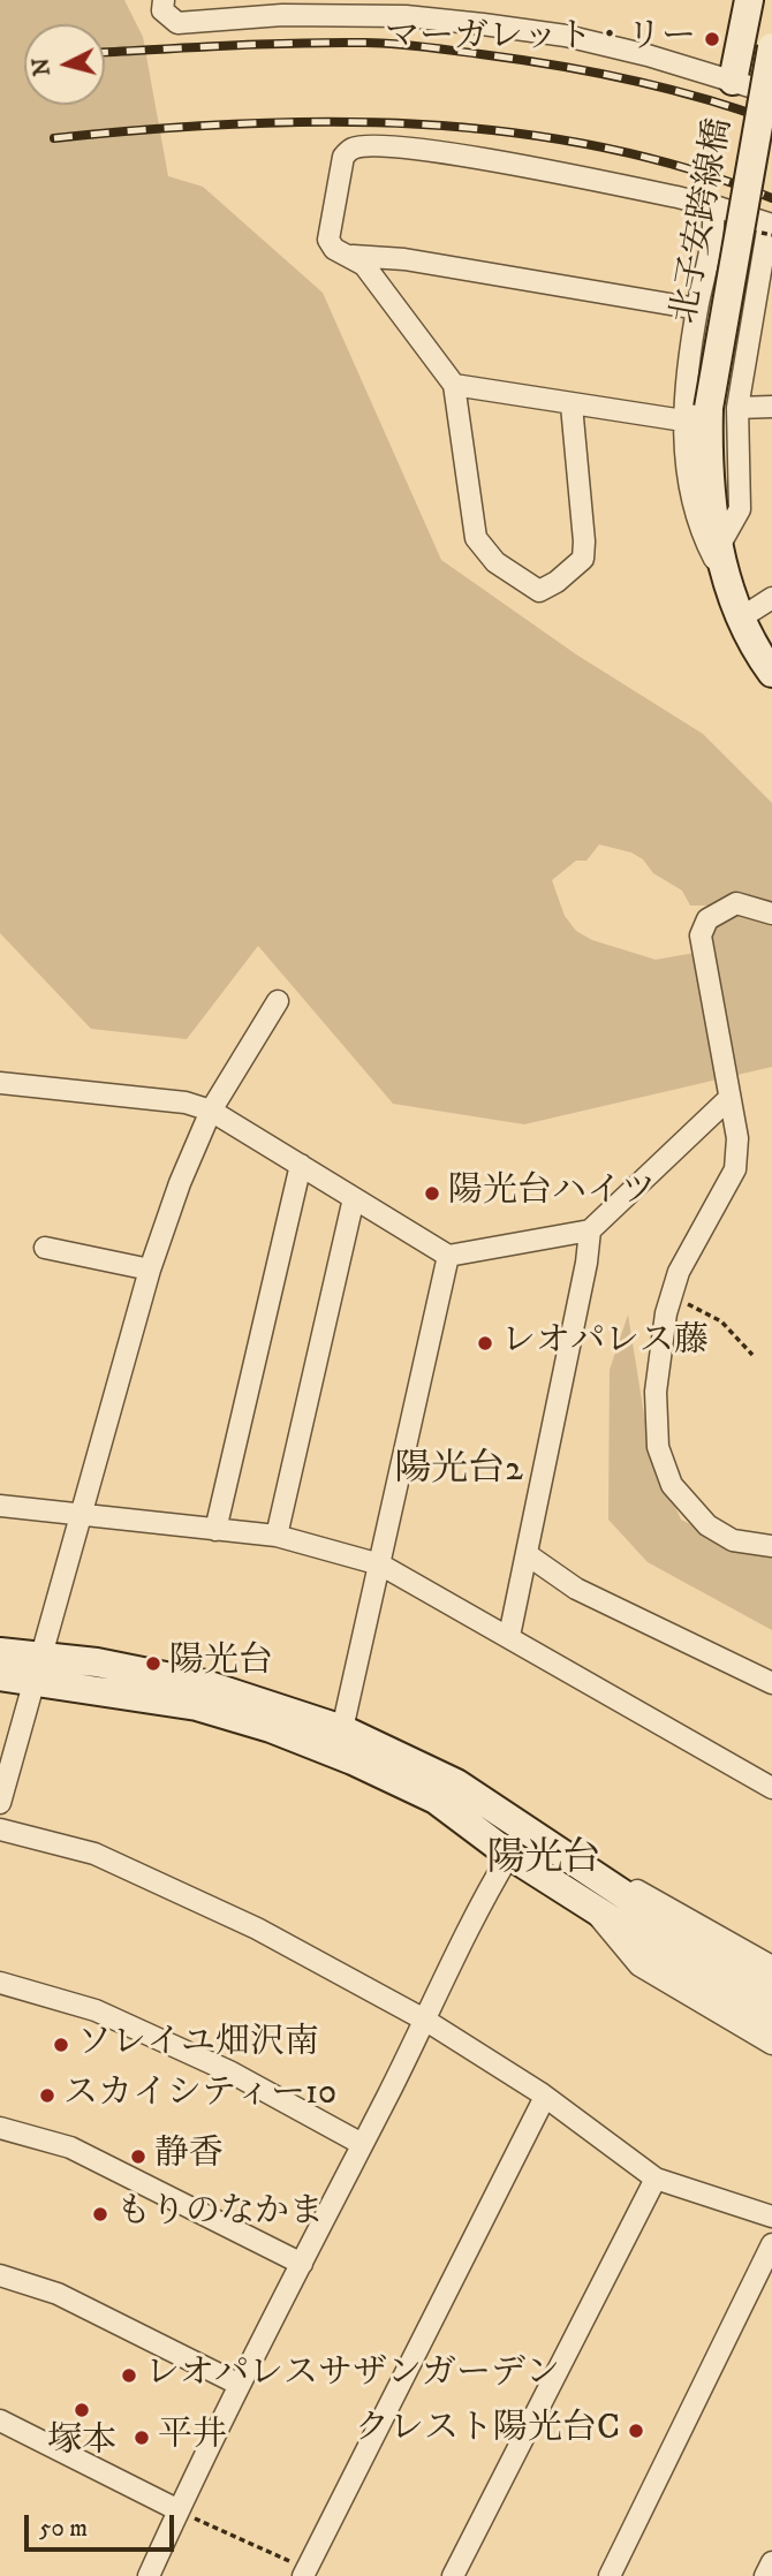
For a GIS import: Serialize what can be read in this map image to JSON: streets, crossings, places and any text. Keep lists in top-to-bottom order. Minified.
{"streets":{"street":["北子安跨線橋"]},"districts":["陽光台2","陽光台"],"places":["マーガレット・リー","陽光台ハイツ","レオパレス藤","陽光台","ソレイユ畑沢南","スカイシティー10","静香","もりのなかま","レオパレスサザンガーデン","塚本","クレスト陽光台C","平井"],"scale_bar":"50 m","north":"left"}
